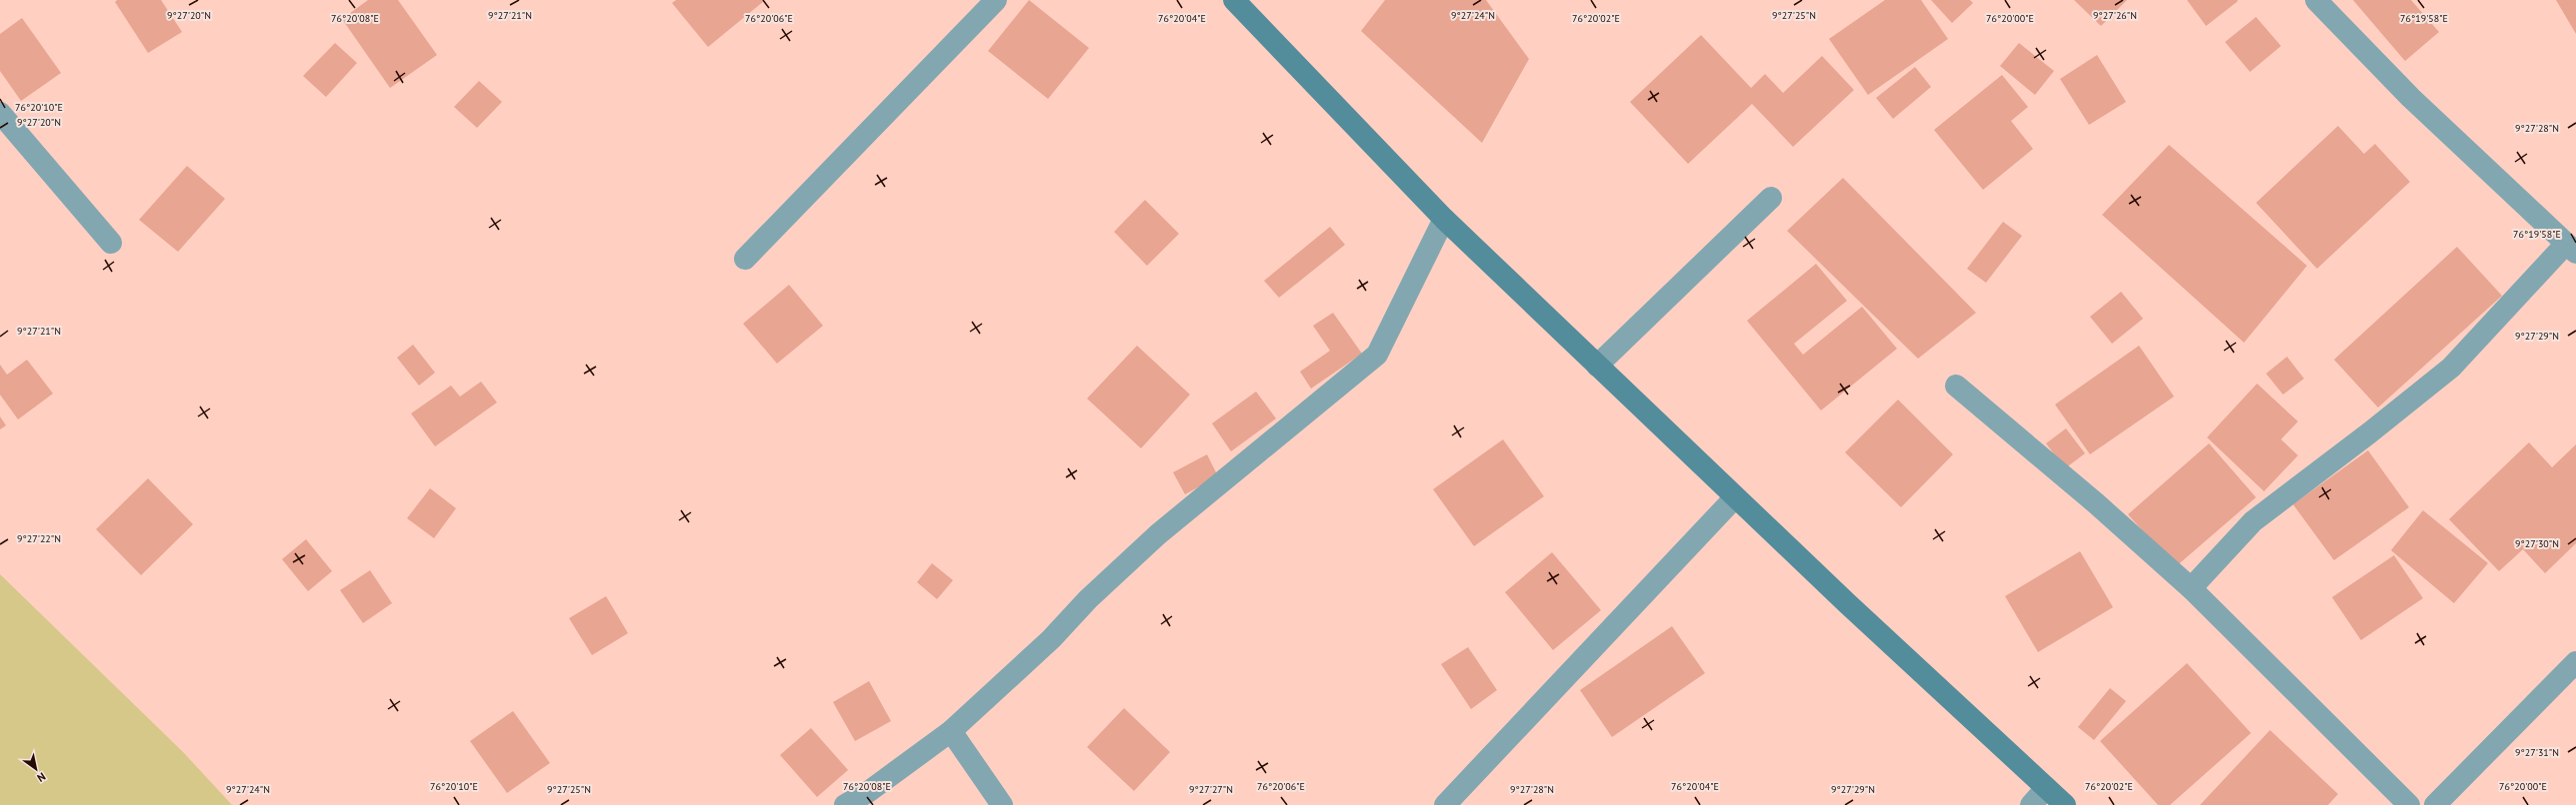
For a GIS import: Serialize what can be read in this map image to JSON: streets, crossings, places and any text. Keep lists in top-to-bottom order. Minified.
{"north":"bottom right","coordinates":["9°27'20\"N","9°27'21\"N","9°27'24\"N","9°27'25\"N","9°27'26\"N","76°20'08\"E","76°20'06\"E","76°20'04\"E","76°20'02\"E","76°20'00\"E","76°19'58\"E","76°20'10\"E","9°27'28\"N","9°27'29\"N","9°27'22\"N","9°27'30\"N","9°27'31\"N","9°27'27\"N"]}
